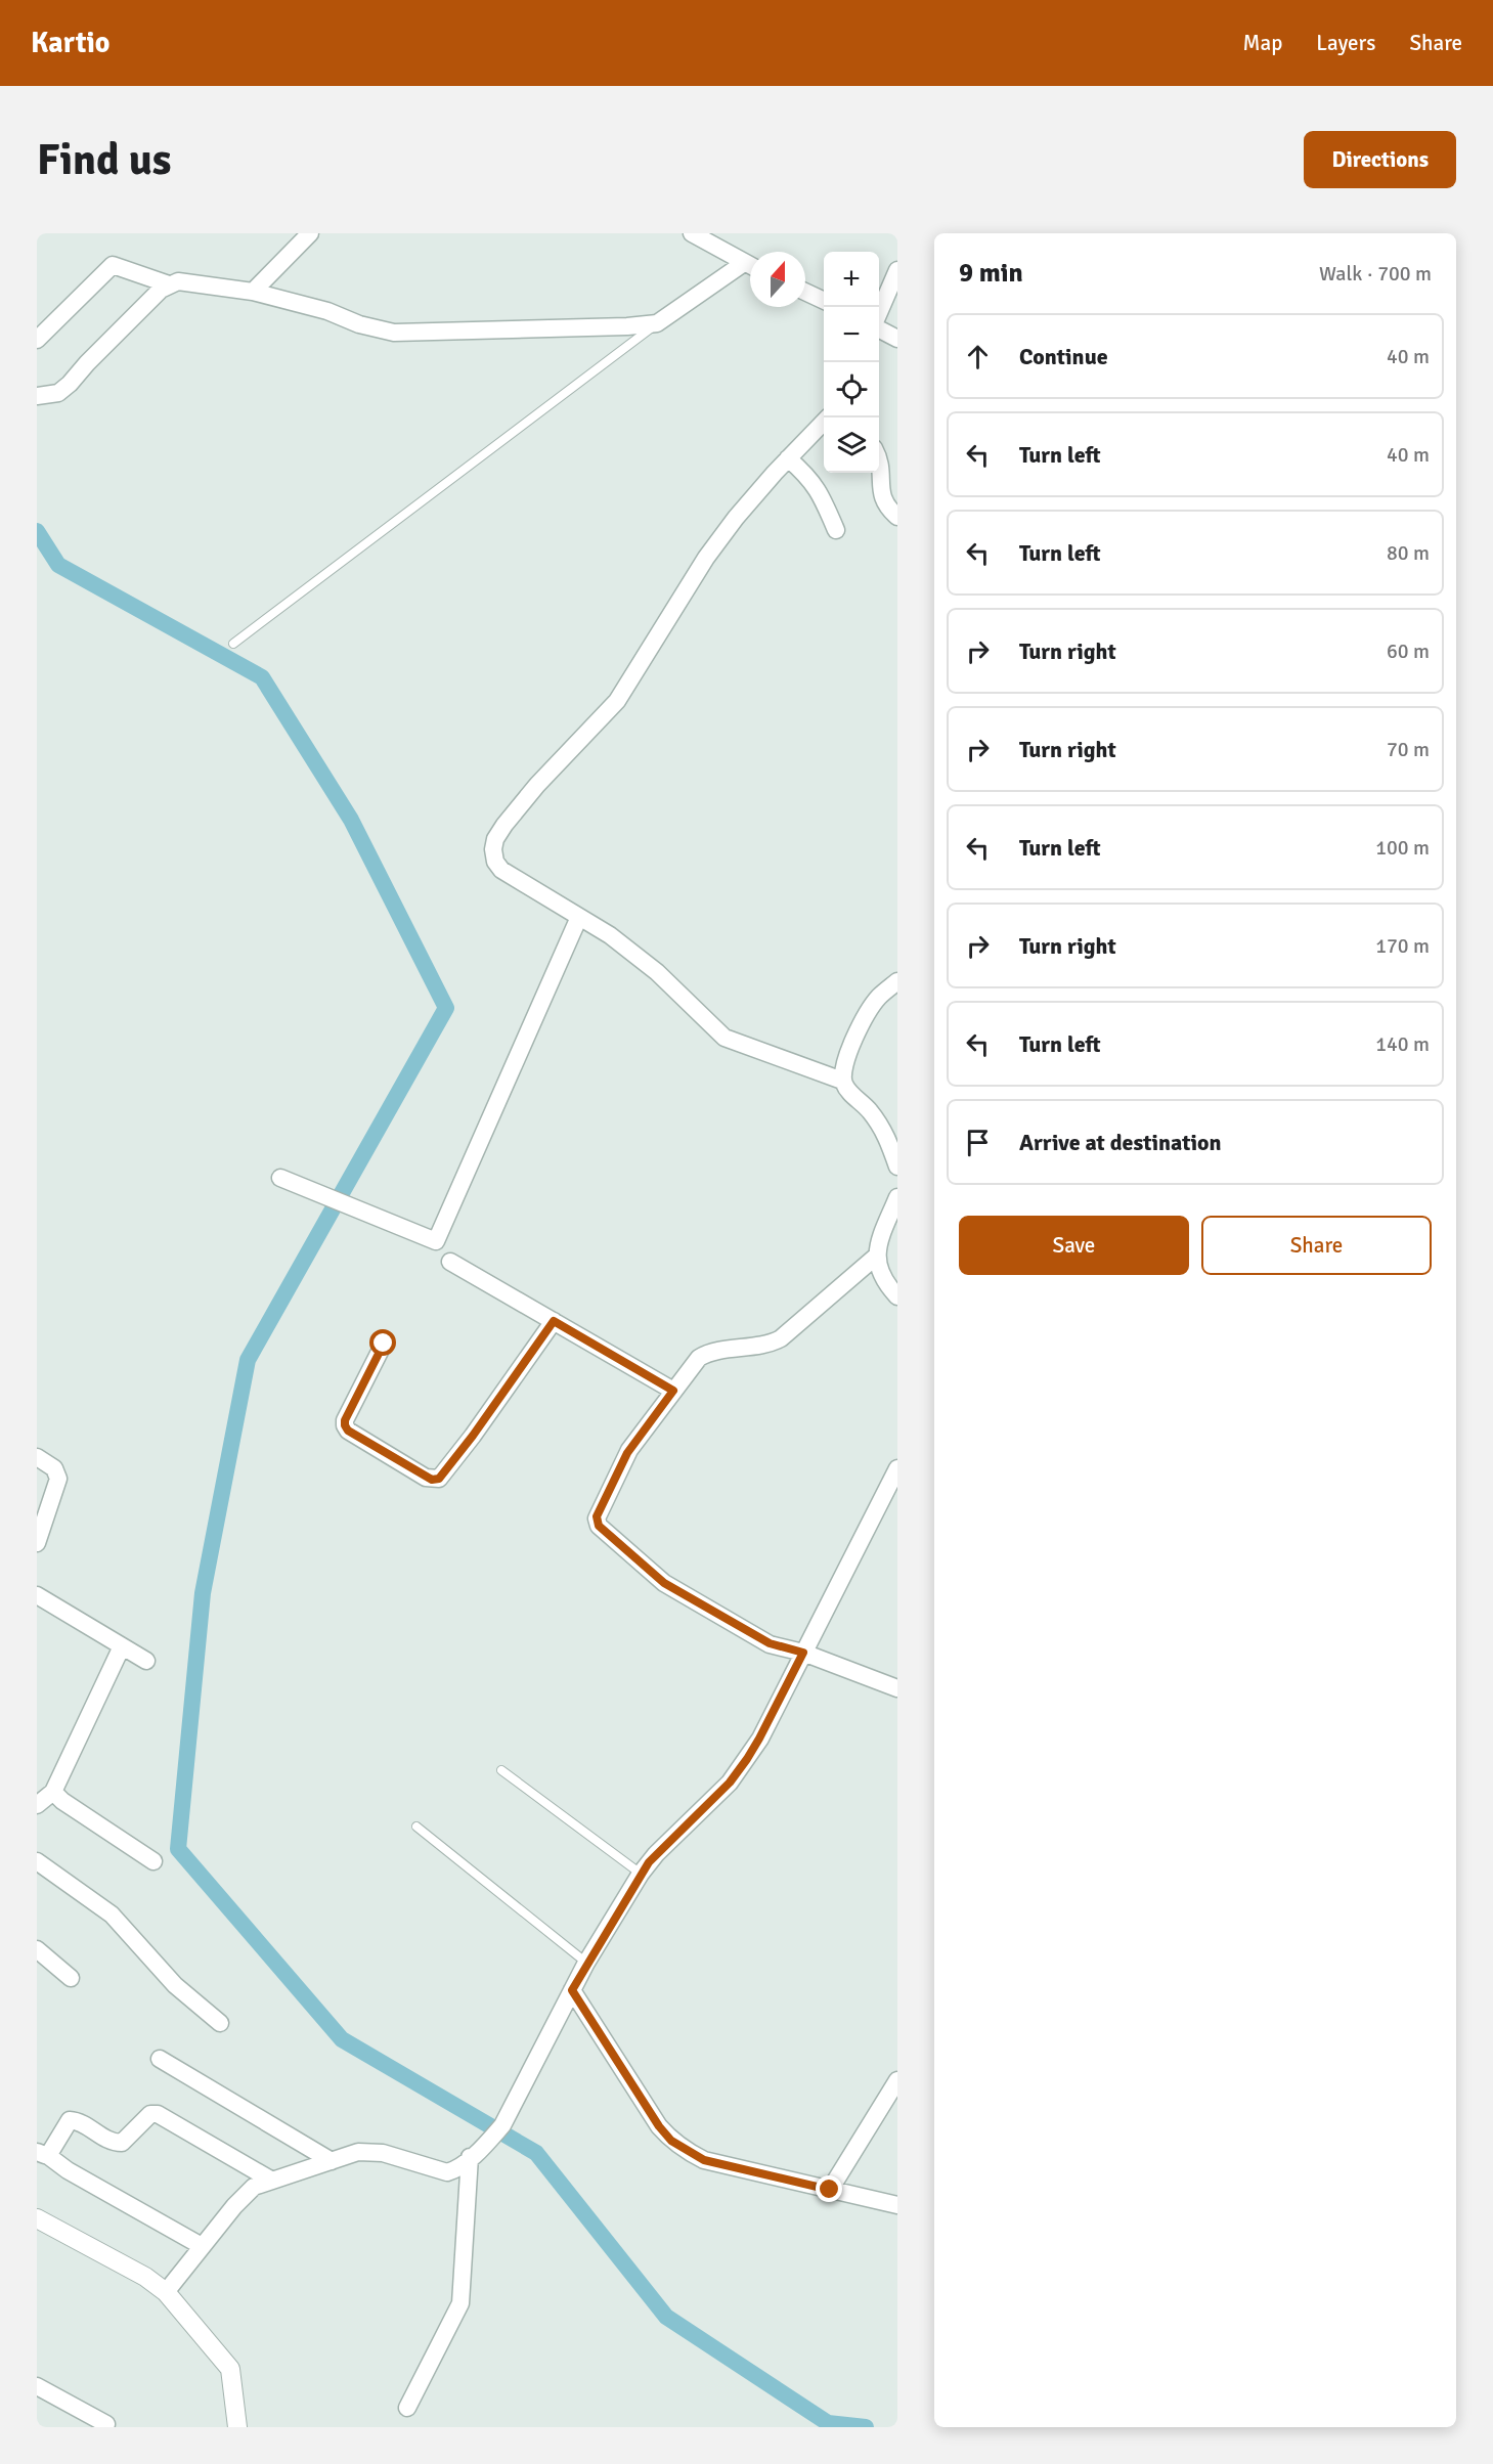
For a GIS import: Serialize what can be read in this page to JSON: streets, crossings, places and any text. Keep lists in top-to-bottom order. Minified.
{"north":"top","page":{"header":"Kartio","nav":["Map","Layers","Share"],"buttons":["Directions",["Save","Share"]],"title":"Find us","heading":["9 min","Walk · 700 m"],"map_buttons":["+","−"],"list":[["Continue","40 m"],["Turn left","40 m"],["Turn left","80 m"],["Turn right","60 m"],["Turn right","70 m"],["Turn left","100 m"],["Turn right","170 m"],["Turn left","140 m"],"Arrive at destination"]}}
